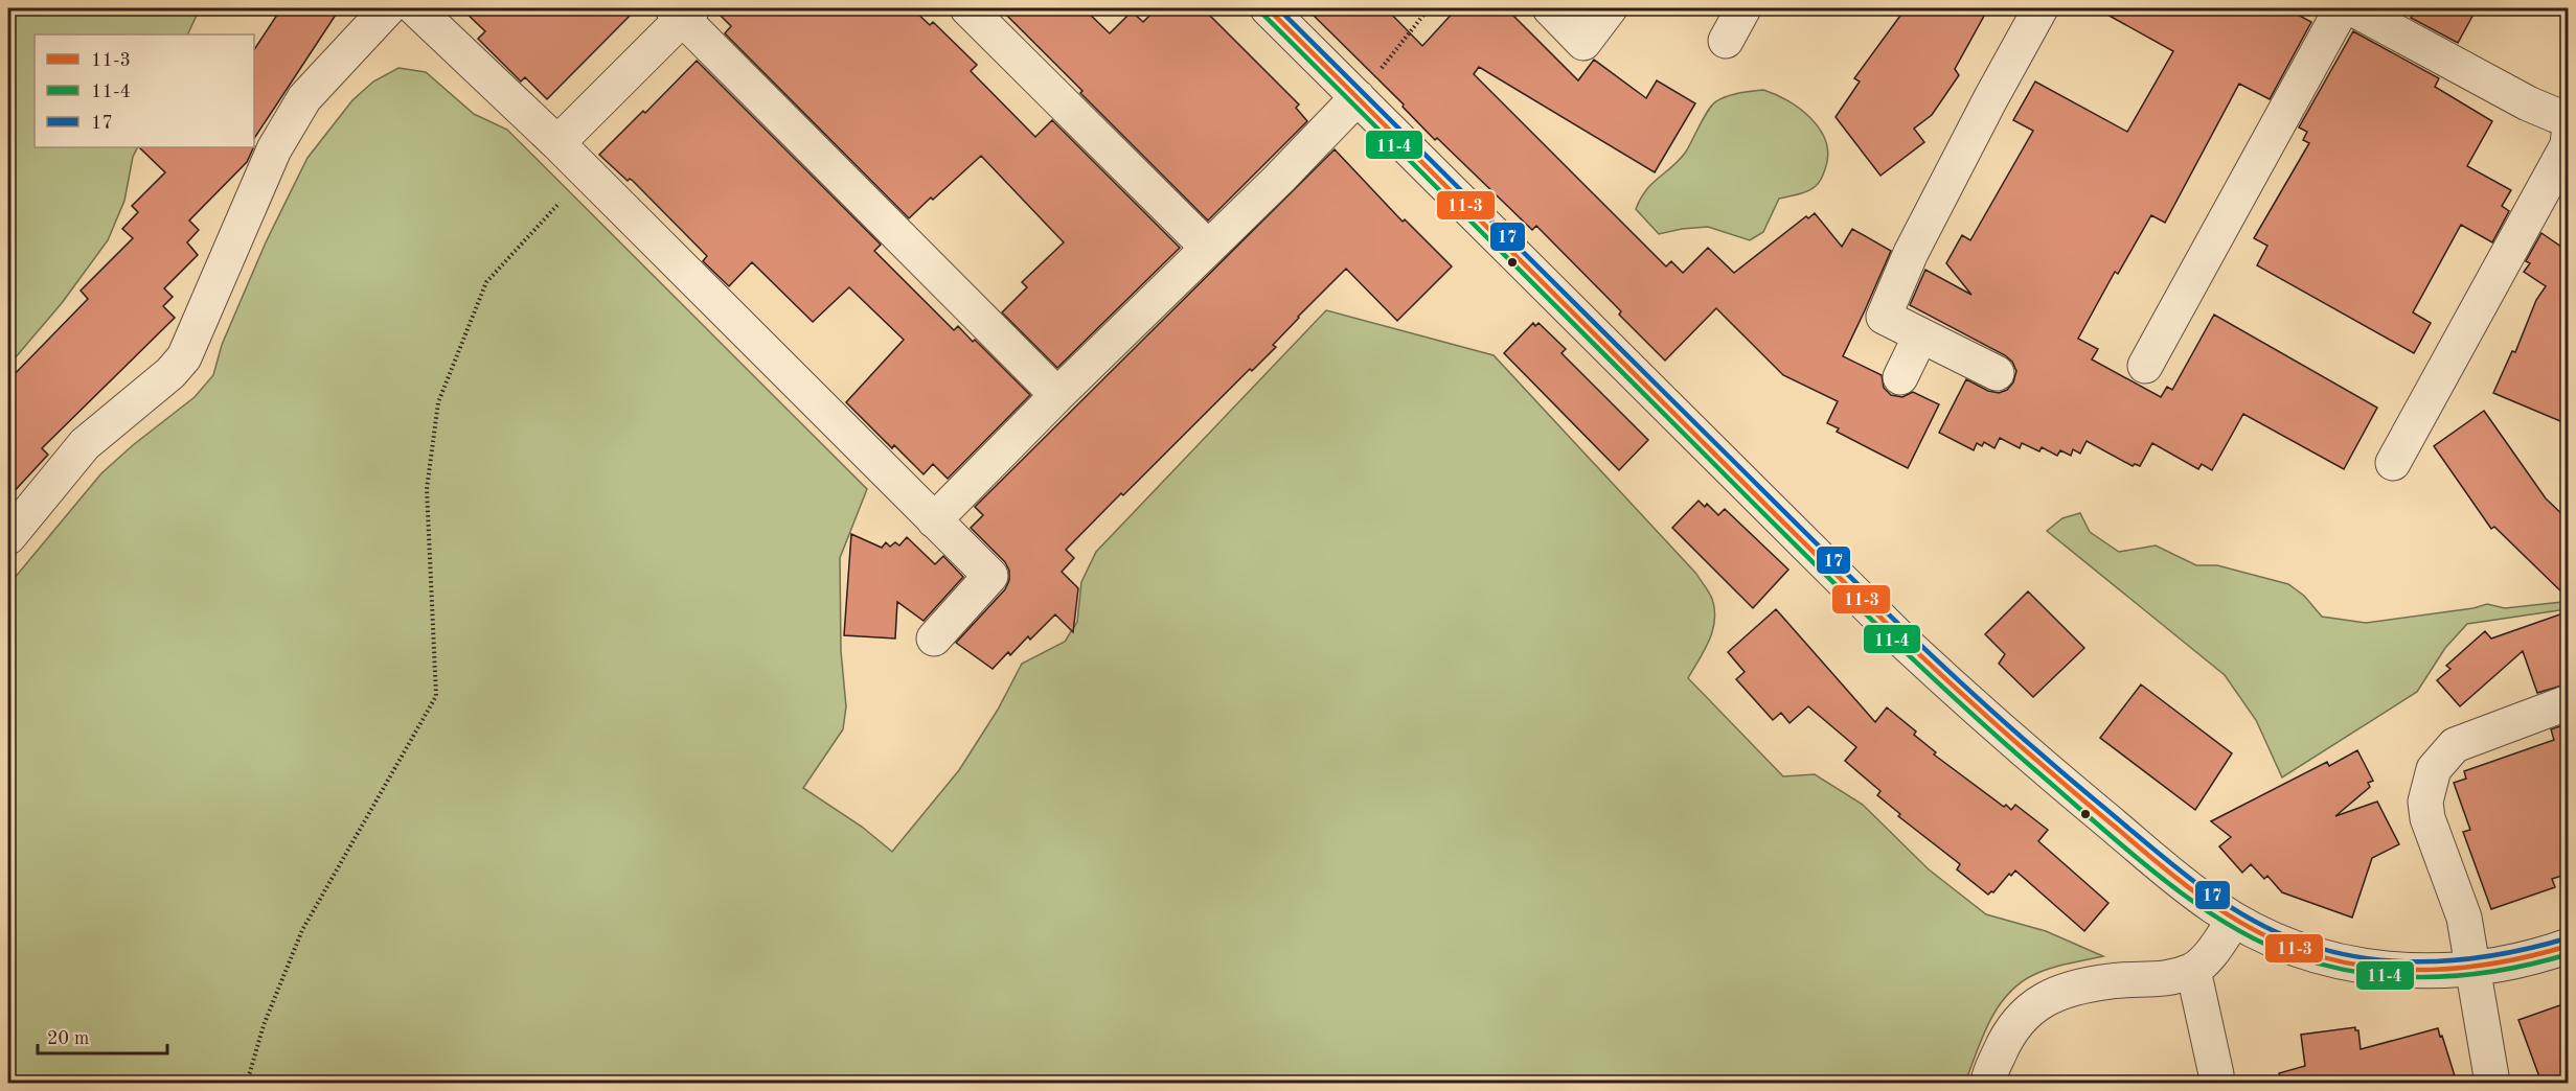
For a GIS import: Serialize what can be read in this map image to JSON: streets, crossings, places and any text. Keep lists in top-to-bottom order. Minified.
{"lines":["transit line 11-3","transit line 17","transit line 11-4"],"legend":["11-3","11-4","17"],"scale_bar":"20 m"}
